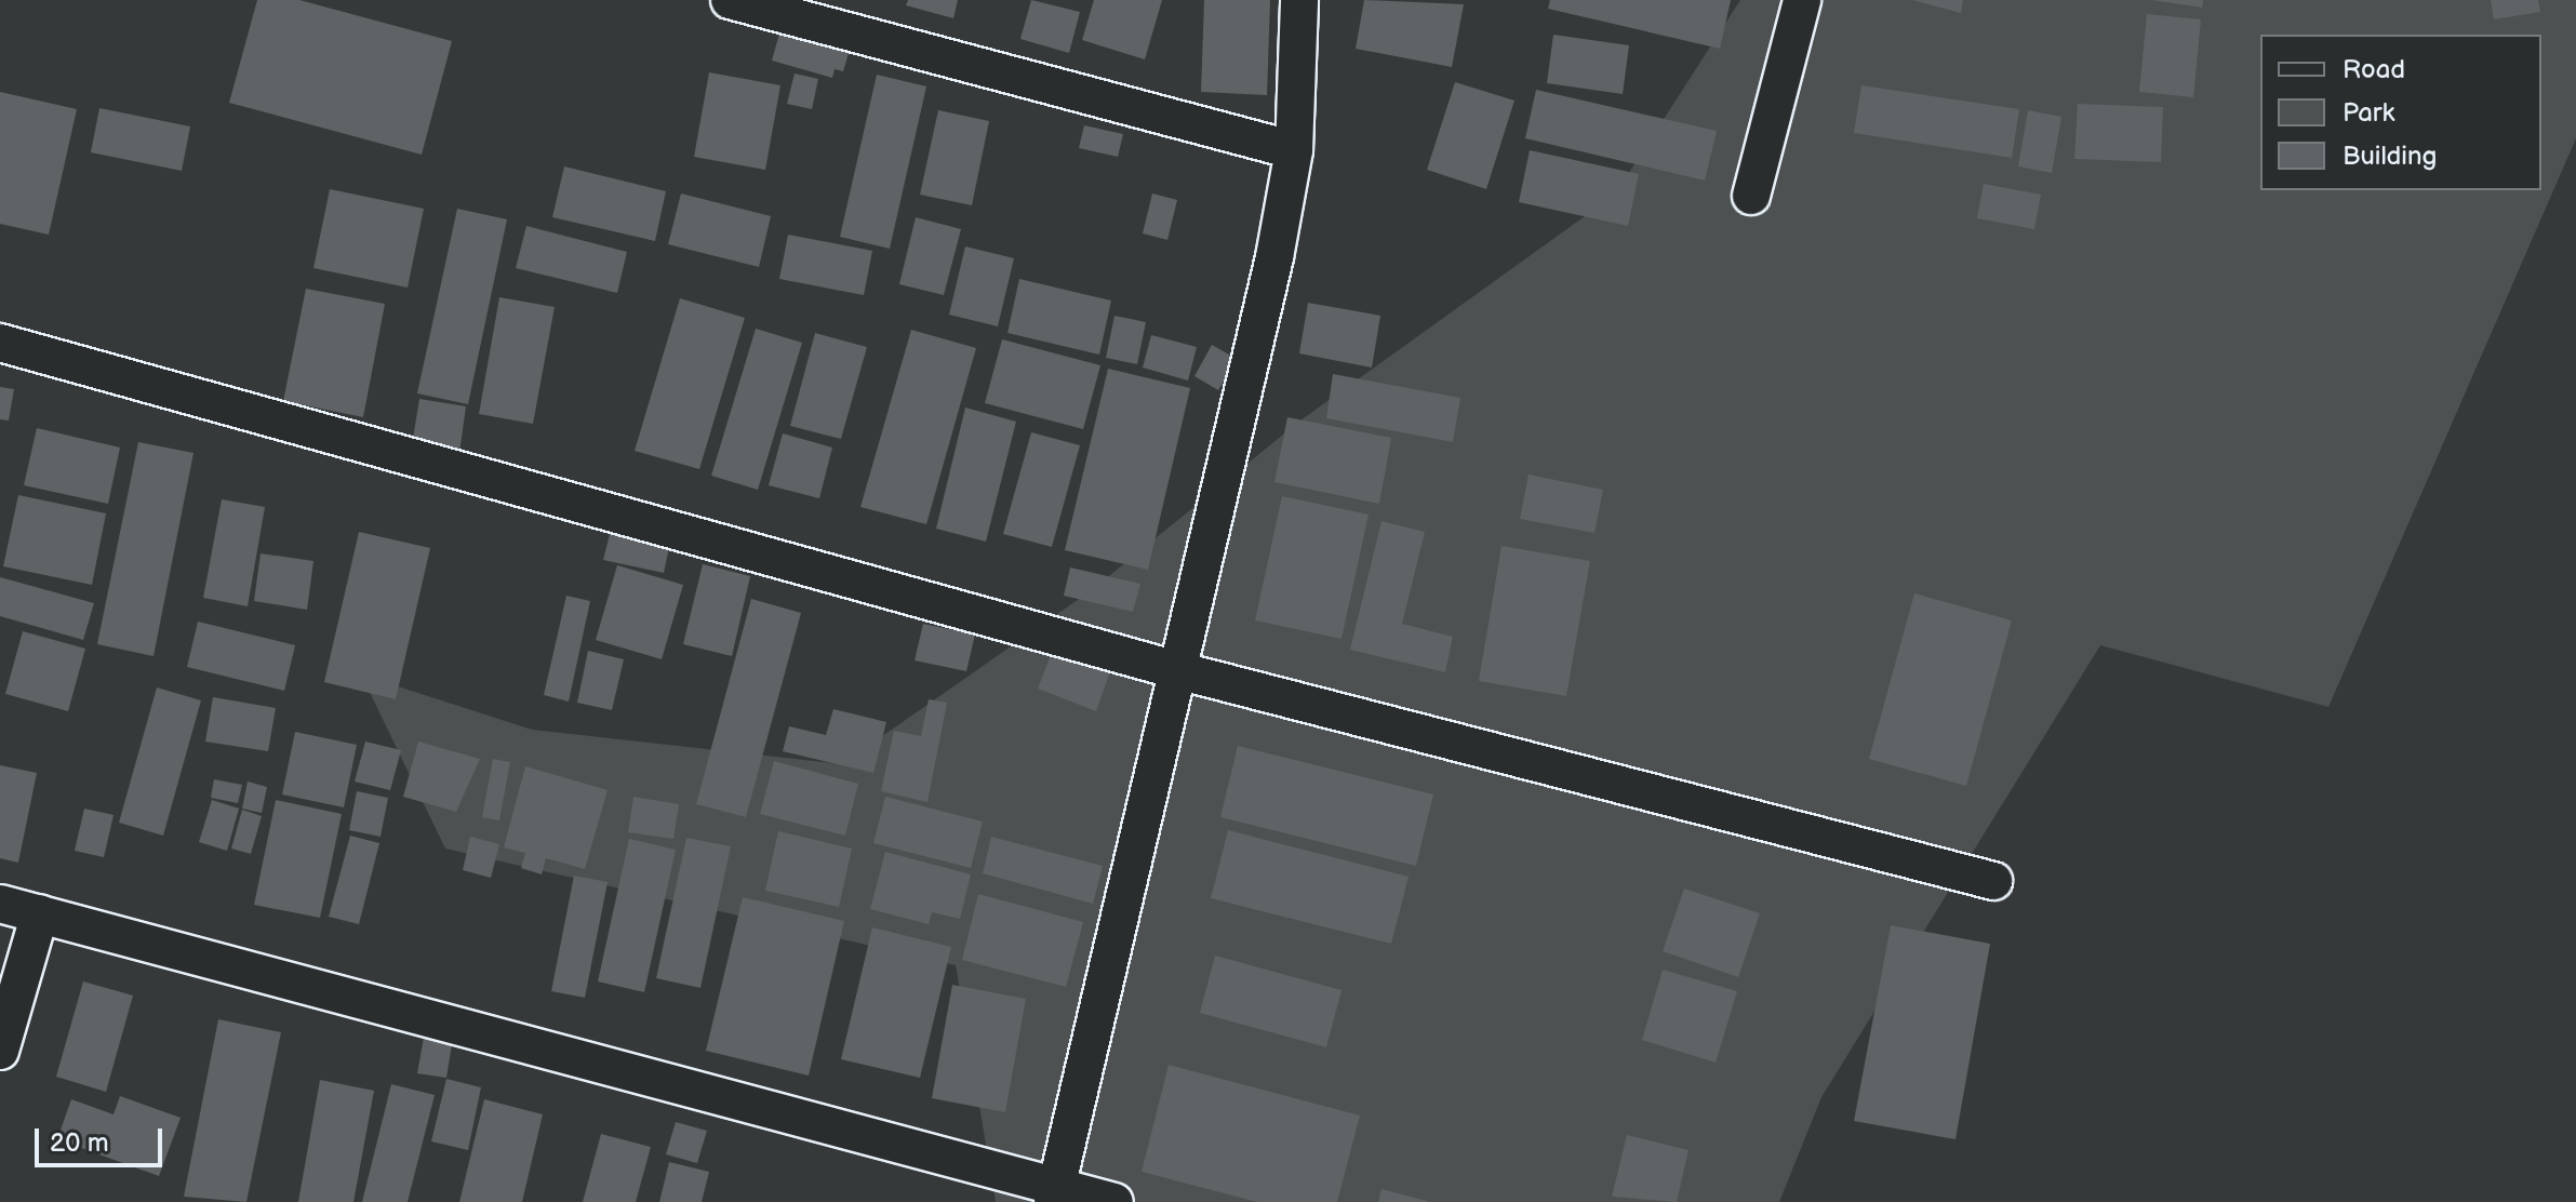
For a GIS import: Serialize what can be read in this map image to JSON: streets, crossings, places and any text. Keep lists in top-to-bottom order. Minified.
{"legend":["Road","Park","Building"],"scale_bar":"20 m"}
